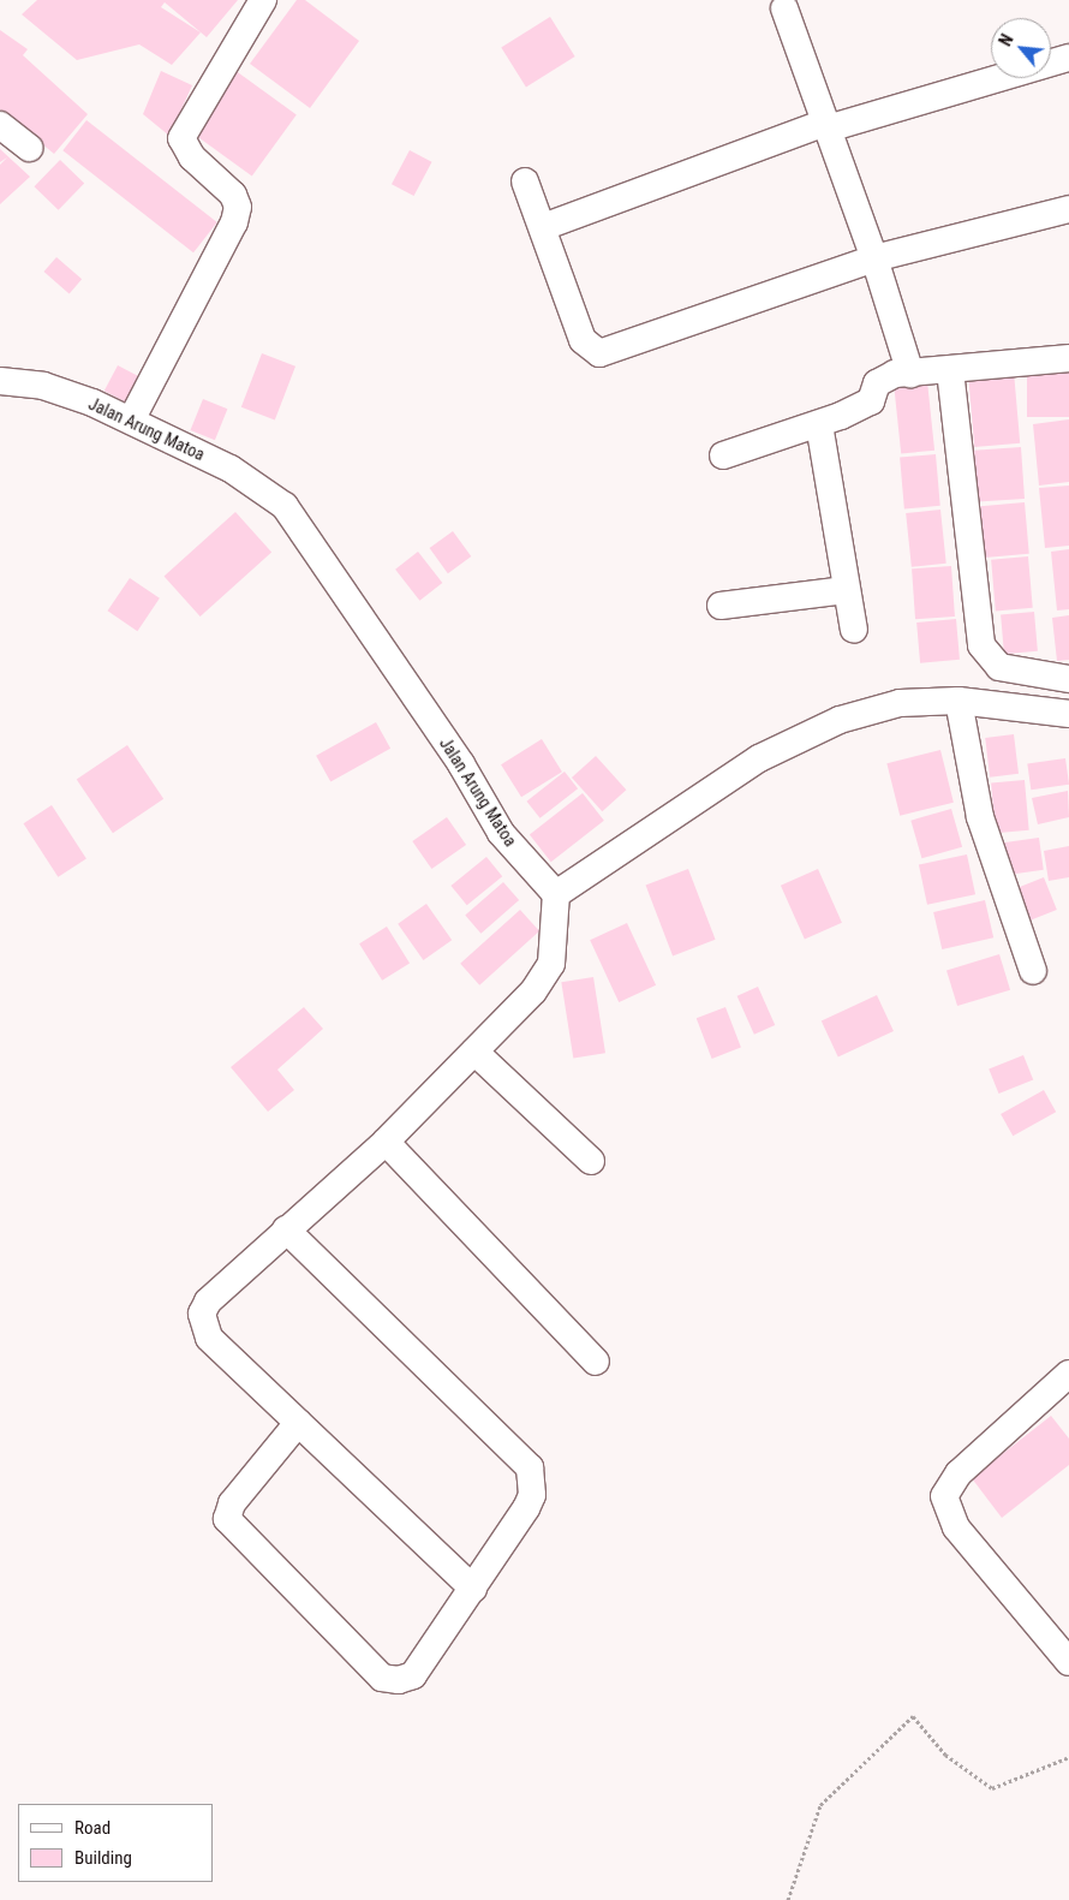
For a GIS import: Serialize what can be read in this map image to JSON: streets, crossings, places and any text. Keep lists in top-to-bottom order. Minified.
{"streets":{"street":["Jalan Arung Matoa"]},"legend":["Road","Building"],"north":"top left"}
